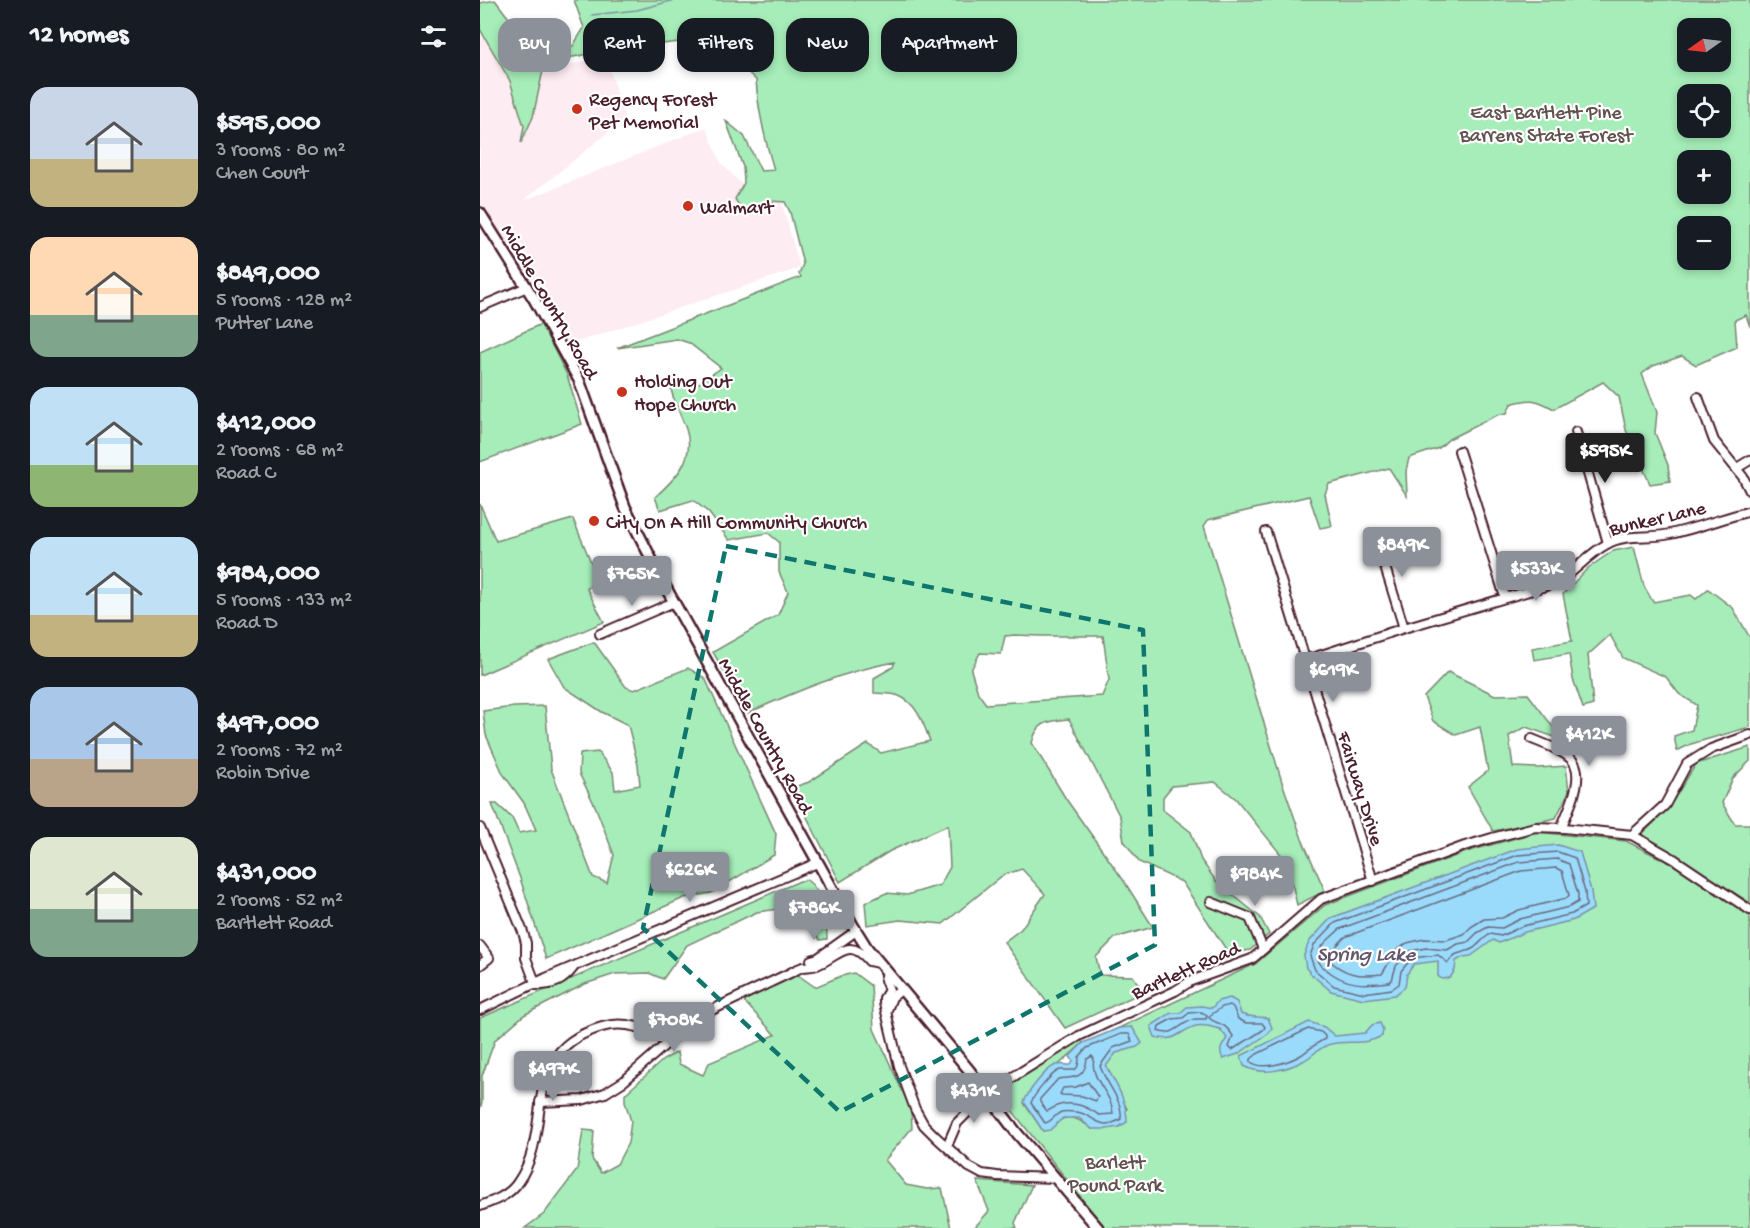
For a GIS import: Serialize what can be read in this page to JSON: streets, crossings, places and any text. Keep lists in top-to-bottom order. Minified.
{"streets":{"main road":["Middle Country Road"],"street":["Bunker Lane","Fairway Drive","Bartlett Road"]},"crossings":[["Middle Country Road","Bartlett Road"],["Bunker Lane","Fairway Drive"],["Fairway Drive","Bartlett Road"]],"water":["Spring Lake"],"parks":["East Bartlett Pine Barrens State Forest","Barlett Pound Park"],"places":["Regency Forest Pet Memorial","Walmart","Holding Out Hope Church","City On A Hill Community Church"],"north":"left","page":{"heading":"12 homes","map_buttons":["+","−"],"chip":["Buy","Rent","Filters","New","Apartment"],"list":[{"name":"$595,000","note":"3 rooms · 80 m² · Chen Court"},{"name":"$849,000","note":"5 rooms · 128 m² · Putter Lane"},{"name":"$412,000","note":"2 rooms · 68 m² · Road C"},{"name":"$984,000","note":"5 rooms · 133 m² · Road D"},{"name":"$497,000","note":"2 rooms · 72 m² · Robin Drive"},{"name":"$431,000","note":"2 rooms · 52 m² · Bartlett Road"}],"price":["$595K","$849K","$533K","$765K","$619K","$412K","$626K","$984K","$786K","$708K","$497K","$431K"]}}
